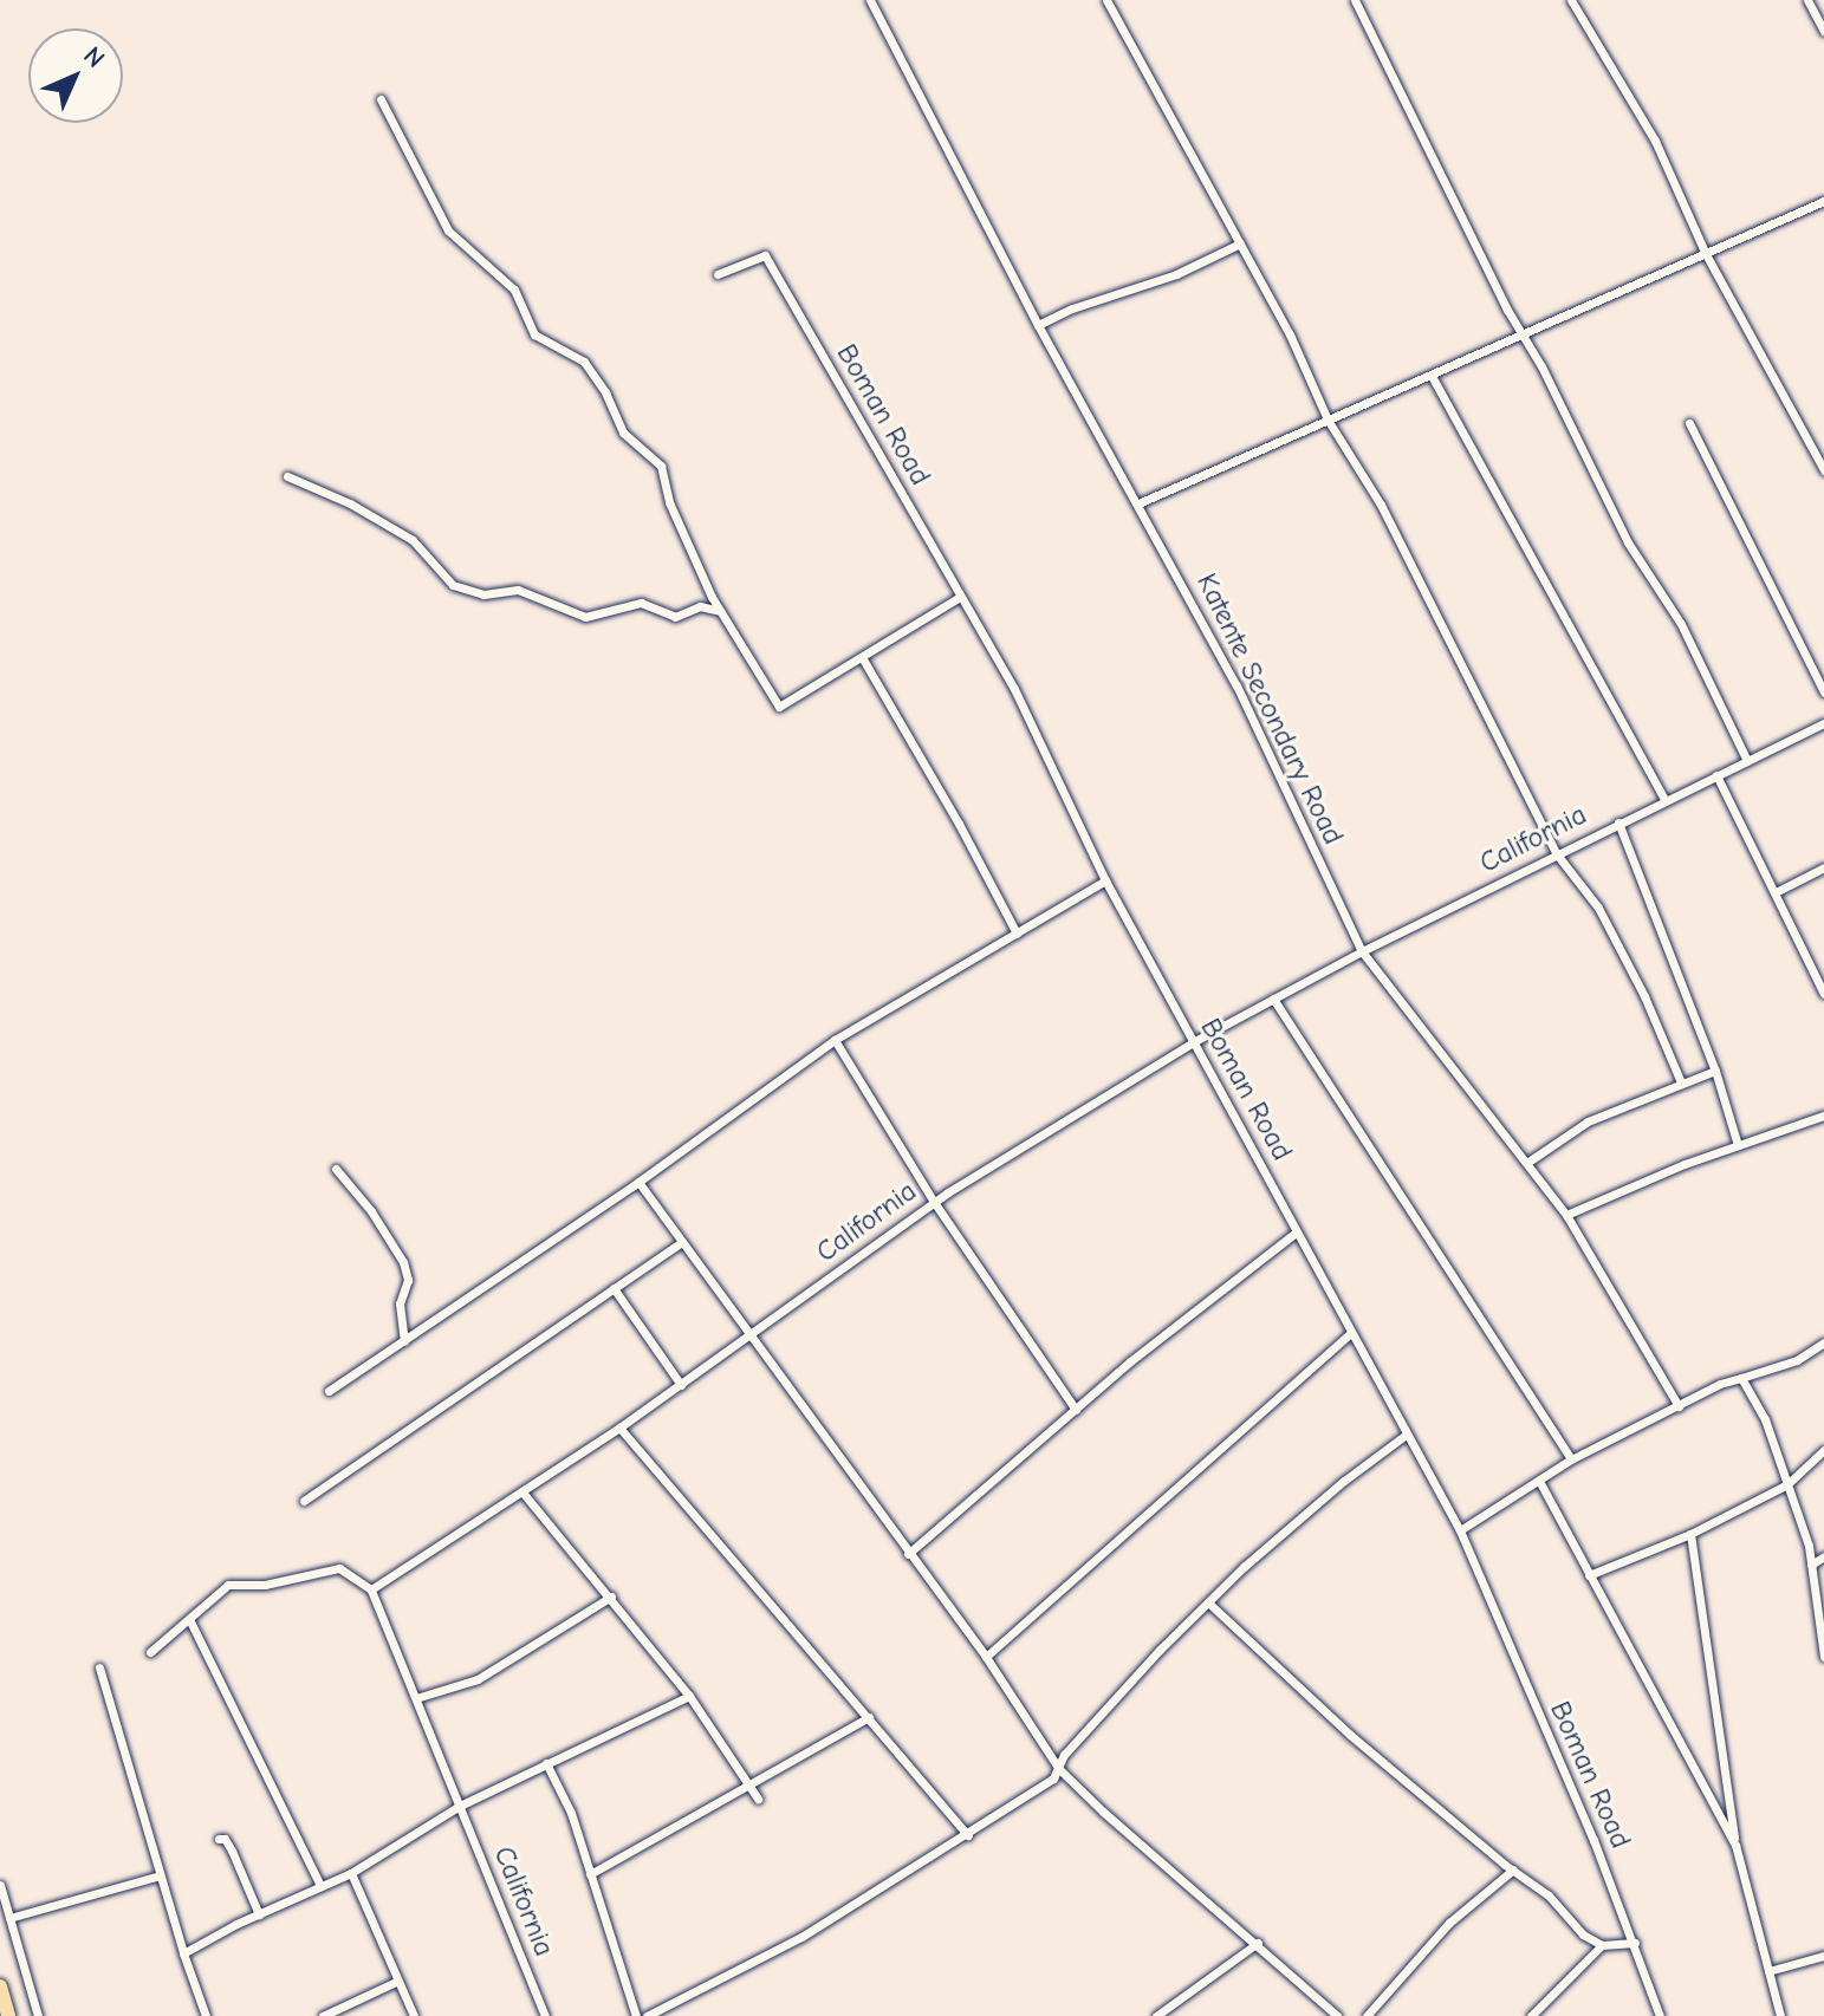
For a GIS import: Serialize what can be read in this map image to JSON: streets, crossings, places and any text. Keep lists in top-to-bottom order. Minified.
{"streets":{"street":["Boman Road","Katente Secondary Road","California"]},"crossings":[["Boman Road","California"],["Katente Secondary Road","California"]],"north":"top right"}
